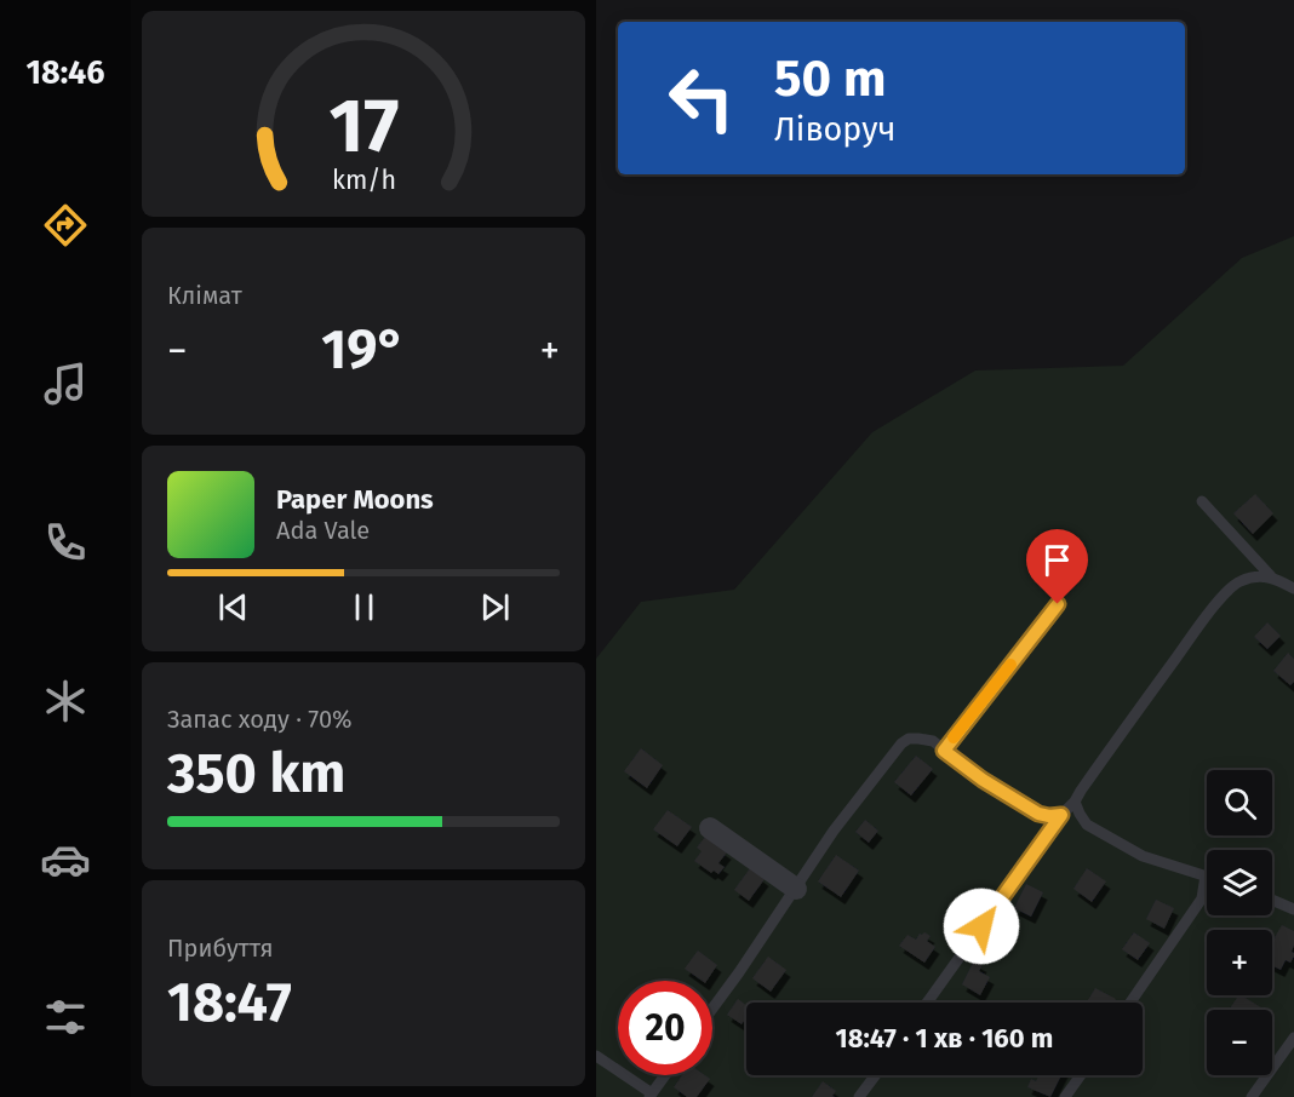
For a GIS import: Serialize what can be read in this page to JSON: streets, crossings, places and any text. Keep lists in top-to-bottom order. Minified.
{"page":{"tabs":"18:46","turn":["50 m","Ліворуч"],"tile":["Клімат",["Запас ходу · 70%","350 km"],["Прибуття","18:47"]],"heat":["−","19°","+"],"song":["Paper Moons","Ada Vale"],"map_buttons":["+","−"],"limit":"20","trip":"18:47 · 1 хв · 160 m","gauge":["17","km/h"]}}
